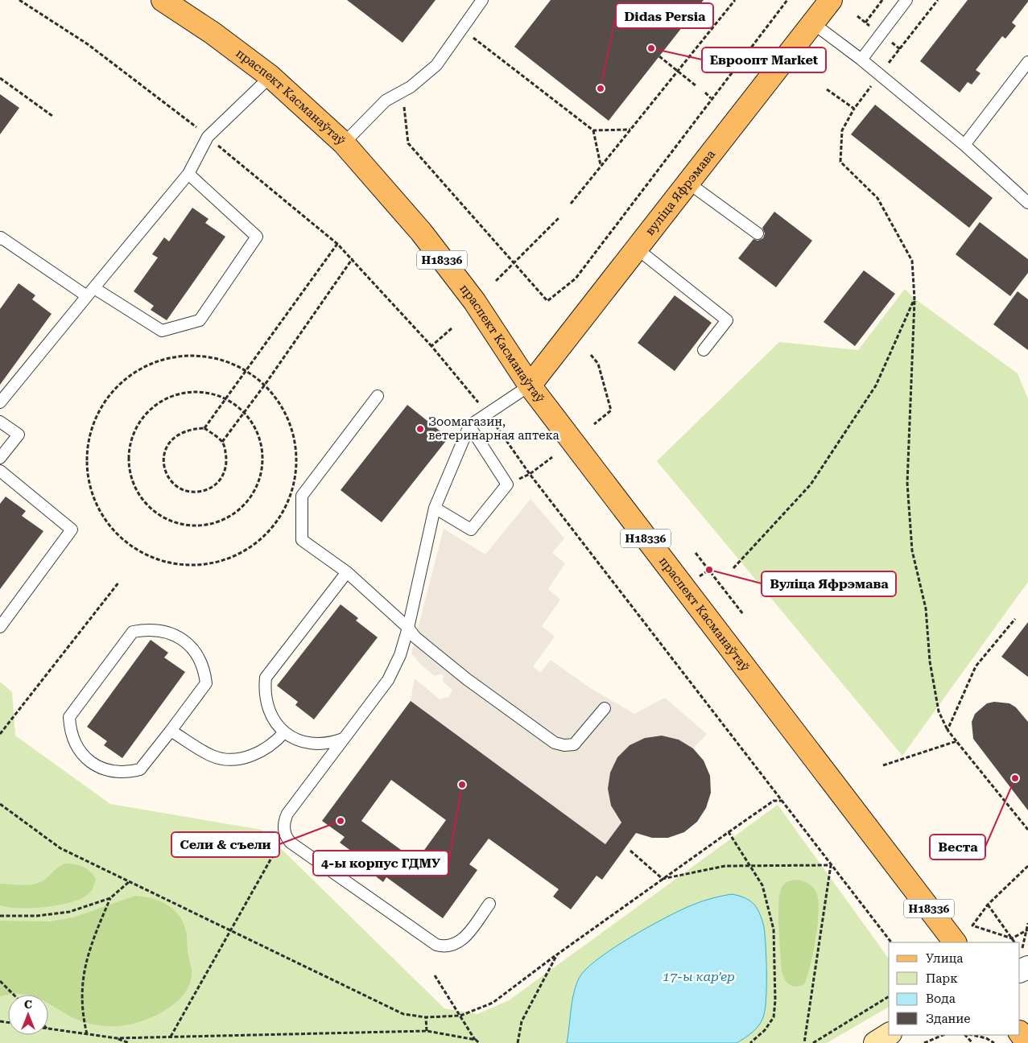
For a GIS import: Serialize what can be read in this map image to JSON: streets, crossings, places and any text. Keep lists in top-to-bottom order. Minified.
{"streets":{"main road":["праспект Касманаўтаў","вуліца Яфрэмава","Н18336"]},"crossings":[["праспект Касманаўтаў","вуліца Яфрэмава"]],"water":["17-ы кар’ер"],"places":["Евроопт Market","Didas Persia","Зоомагазин, ветеринарная аптека","Вуліца Яфрэмава","Веста","4-ы корпус ГДМУ","Сели & съели"],"legend":["Улица","Парк","Вода","Здание"],"north":"top"}
